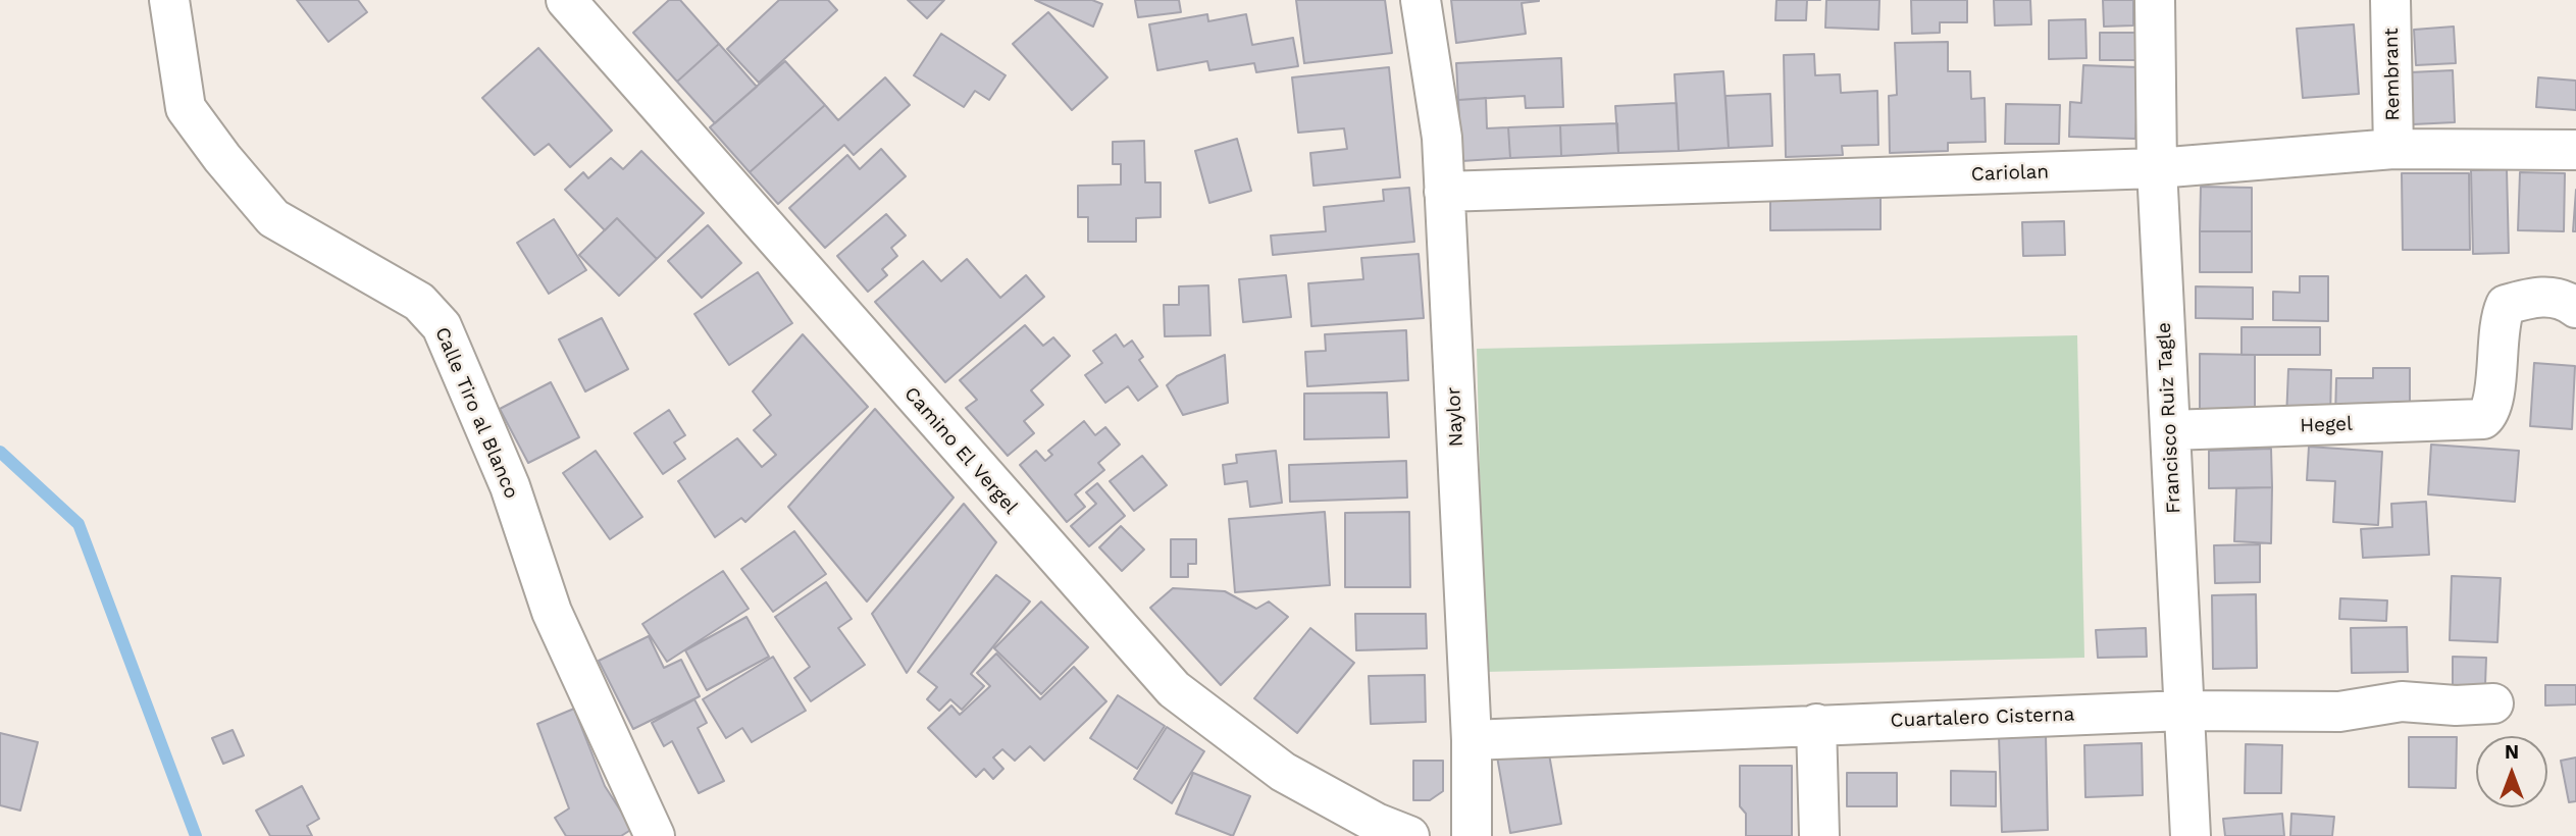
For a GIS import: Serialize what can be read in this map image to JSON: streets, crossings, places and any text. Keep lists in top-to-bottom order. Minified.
{"streets":{"street":["Rembrant","Cariolan","Calle Tiro al Blanco","Naylor","Francisco Ruiz Tagle","Hegel","Camino El Vergel","Cuartalero Cisterna"]},"crossings":[["Rembrant","Cariolan"],["Cariolan","Naylor"],["Cariolan","Francisco Ruiz Tagle"],["Naylor","Cuartalero Cisterna"],["Francisco Ruiz Tagle","Hegel"],["Francisco Ruiz Tagle","Cuartalero Cisterna"]],"north":"top"}
